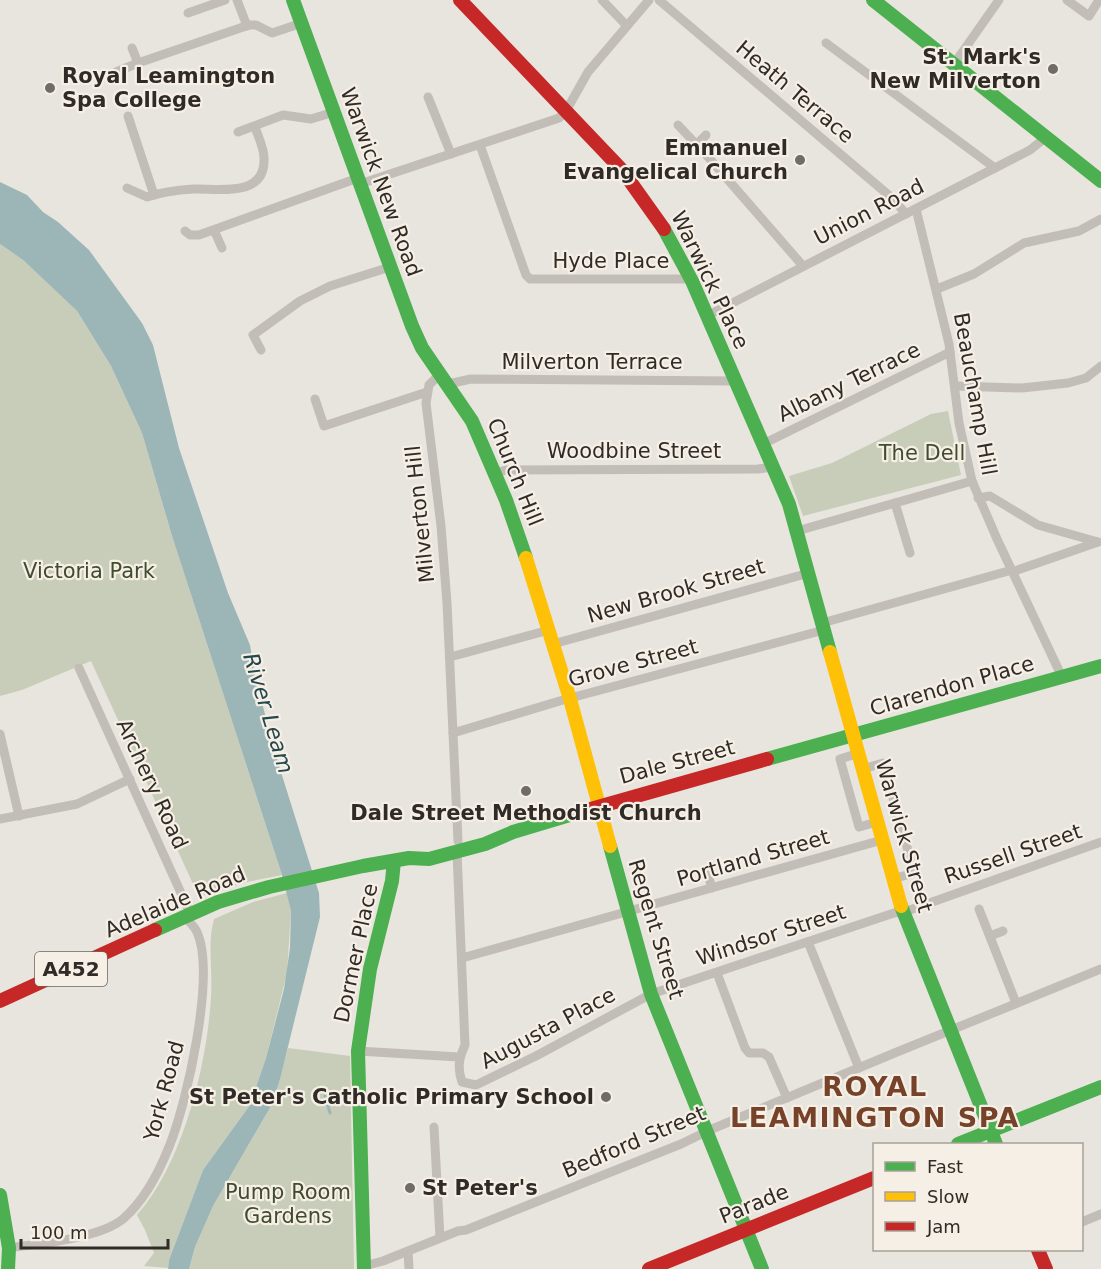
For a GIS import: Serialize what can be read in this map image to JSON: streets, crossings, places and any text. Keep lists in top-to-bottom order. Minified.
{"streets":{"main road":["Warwick New Road","Warwick Place","Church Hill","Clarendon Place","Dale Street","Warwick Street","Adelaide Road","Regent Street","Dormer Place","A452","Parade"],"street":["Heath Terrace","Union Road","Hyde Place","Milverton Terrace","Albany Terrace","Beauchamp Hill","Woodbine Street","Milverton Hill","New Brook Street","Grove Street","Archery Road","Russell Street","Portland Street","Windsor Street","Augusta Place","York Road","Bedford Street"]},"crossings":[["Heath Terrace","Union Road"],["Warwick New Road","Milverton Terrace"],["Warwick New Road","Church Hill"],["Union Road","Warwick Place"],["Union Road","Beauchamp Hill"],["Hyde Place","Warwick Place"],["Warwick Place","Milverton Terrace"],["Warwick Place","Albany Terrace"],["Warwick Place","Woodbine Street"],["Warwick Place","Warwick Street"],["Milverton Terrace","Church Hill"],["Albany Terrace","Beauchamp Hill"],["Beauchamp Hill","Grove Street"],["Beauchamp Hill","Clarendon Place"],["Beauchamp Hill","A452"],["Woodbine Street","Church Hill"],["Church Hill","Regent Street"],["Milverton Hill","Grove Street"],["Milverton Hill","Dale Street"],["Milverton Hill","Portland Street"],["Milverton Hill","Adelaide Road"],["Milverton Hill","Augusta Place"],["New Brook Street","Warwick Street"],["New Brook Street","Regent Street"],["Grove Street","Warwick Street"],["Grove Street","Regent Street"],["Clarendon Place","Dale Street"],["Clarendon Place","Warwick Street"],["Clarendon Place","A452"],["Dale Street","Warwick Street"],["Dale Street","Adelaide Road"],["Dale Street","Regent Street"],["Archery Road","Adelaide Road"],["Archery Road","York Road"],["Warwick Street","Russell Street"],["Warwick Street","Portland Street"],["Warwick Street","Windsor Street"],["Warwick Street","Bedford Street"],["Russell Street","Windsor Street"],["Portland Street","Regent Street"],["Adelaide Road","Dormer Place"],["Adelaide Road","York Road"],["Regent Street","Windsor Street"],["Regent Street","Augusta Place"],["Regent Street","Bedford Street"],["Regent Street","Parade"],["Windsor Street","Augusta Place"],["Dormer Place","Augusta Place"],["Dormer Place","Bedford Street"]],"districts":["ROYAL LEAMINGTON SPA"],"water":["River Leam"],"parks":["The Dell","Victoria Park","Pump Room Gardens"],"places":["St. Mark's New Milverton","Royal Leamington Spa College","Emmanuel Evangelical Church","Dale Street Methodist Church","St Peter's Catholic Primary School","St Peter's"],"legend":["Fast","Slow","Jam"],"scale_bar":"100 m"}
